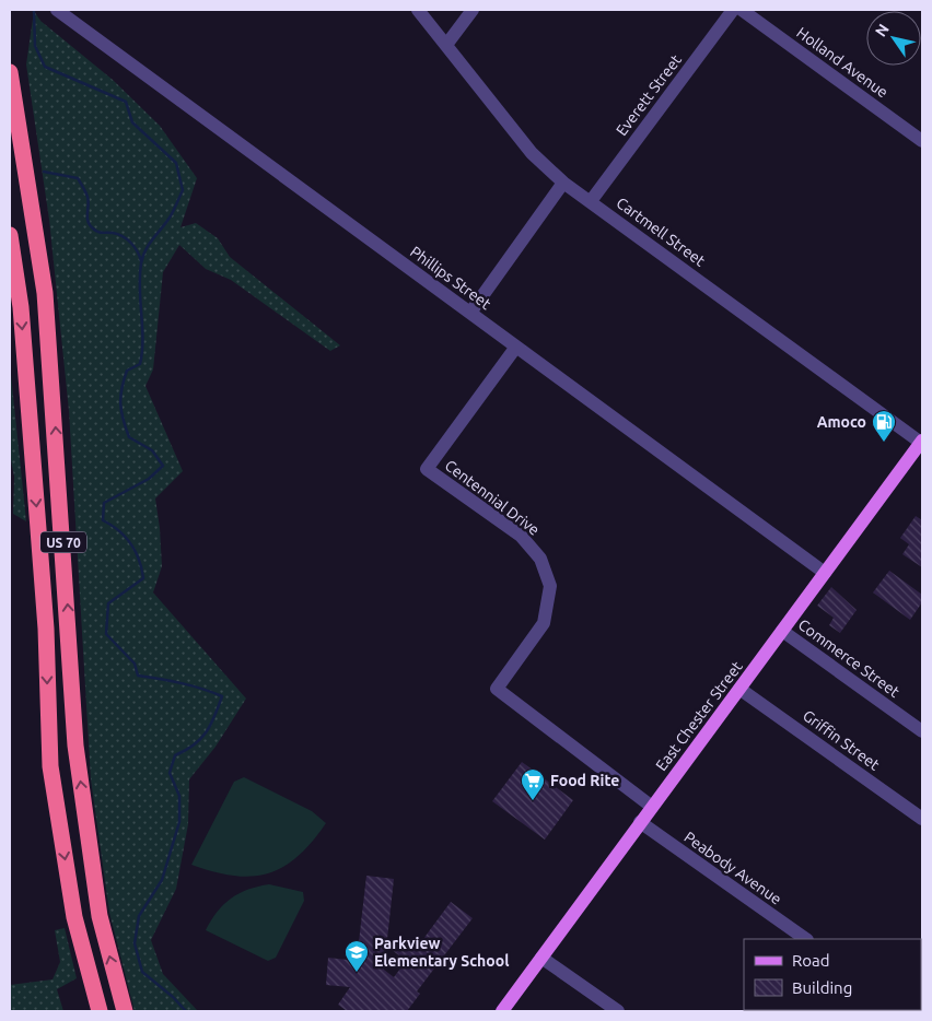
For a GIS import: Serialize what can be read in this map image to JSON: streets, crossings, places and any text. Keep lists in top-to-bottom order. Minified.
{"streets":{"highway":["US 70"],"main road":["East Chester Street"],"street":["Holland Avenue","Everett Street","Cartmell Street","Phillips Street","Centennial Drive","Commerce Street","Griffin Street","Peabody Avenue"]},"crossings":[["Everett Street","Cartmell Street"],["Cartmell Street","East Chester Street"],["Phillips Street","Centennial Drive"],["Phillips Street","East Chester Street"],["Centennial Drive","East Chester Street"],["Commerce Street","East Chester Street"],["East Chester Street","Griffin Street"],["East Chester Street","Peabody Avenue"]],"places":{"fuel station":["Amoco"],"supermarket":["Food Rite"],"school or university":["Parkview Elementary School"]},"legend":["Road","Building"],"north":"top left"}
